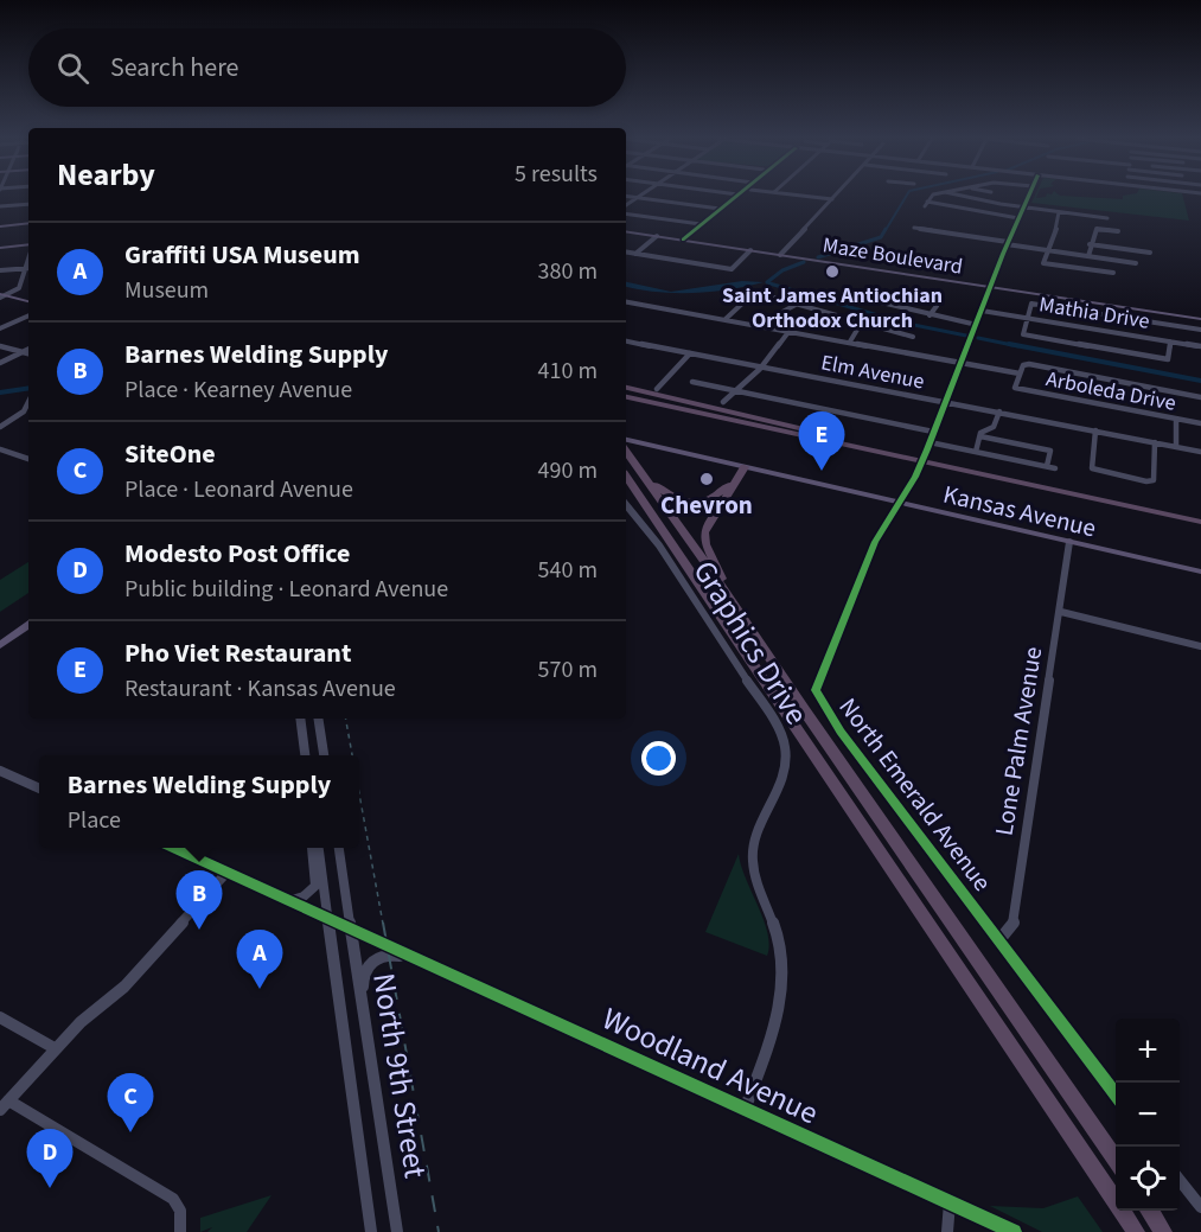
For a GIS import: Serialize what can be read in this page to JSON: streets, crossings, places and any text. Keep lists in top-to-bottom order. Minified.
{"streets":{"main road":["Maze Boulevard","Kansas Avenue"],"street":["Mathia Drive","Elm Avenue","Arboleda Drive","Graphics Drive","Lone Palm Avenue","North Emerald Avenue","Woodland Avenue","North 9th Street"]},"crossings":[["Maze Boulevard","North Emerald Avenue"],["Mathia Drive","North Emerald Avenue"],["Elm Avenue","North Emerald Avenue"],["Kansas Avenue","Lone Palm Avenue"],["Kansas Avenue","North Emerald Avenue"],["Graphics Drive","Woodland Avenue"],["Lone Palm Avenue","North Emerald Avenue"],["Woodland Avenue","North 9th Street"]],"places":["Saint James Antiochian Orthodox Church","Chevron"],"page":{"search":"Search here","heading":["Nearby","5 results"],"list":[{"mark":"A","name":"Graffiti USA Museum","note":"Museum","value":"380 m"},{"mark":"B","name":"Barnes Welding Supply","note":"Place · Kearney Avenue","value":"410 m"},{"mark":"C","name":"SiteOne","note":"Place · Leonard Avenue","value":"490 m"},{"mark":"D","name":"Modesto Post Office","note":"Public building · Leonard Avenue","value":"540 m"},{"mark":"E","name":"Pho Viet Restaurant","note":"Restaurant · Kansas Avenue","value":"570 m"}],"pins":["E","B","A","C","D"],"popup":["Barnes Welding Supply","Place"],"map_buttons":["+","−"]}}
